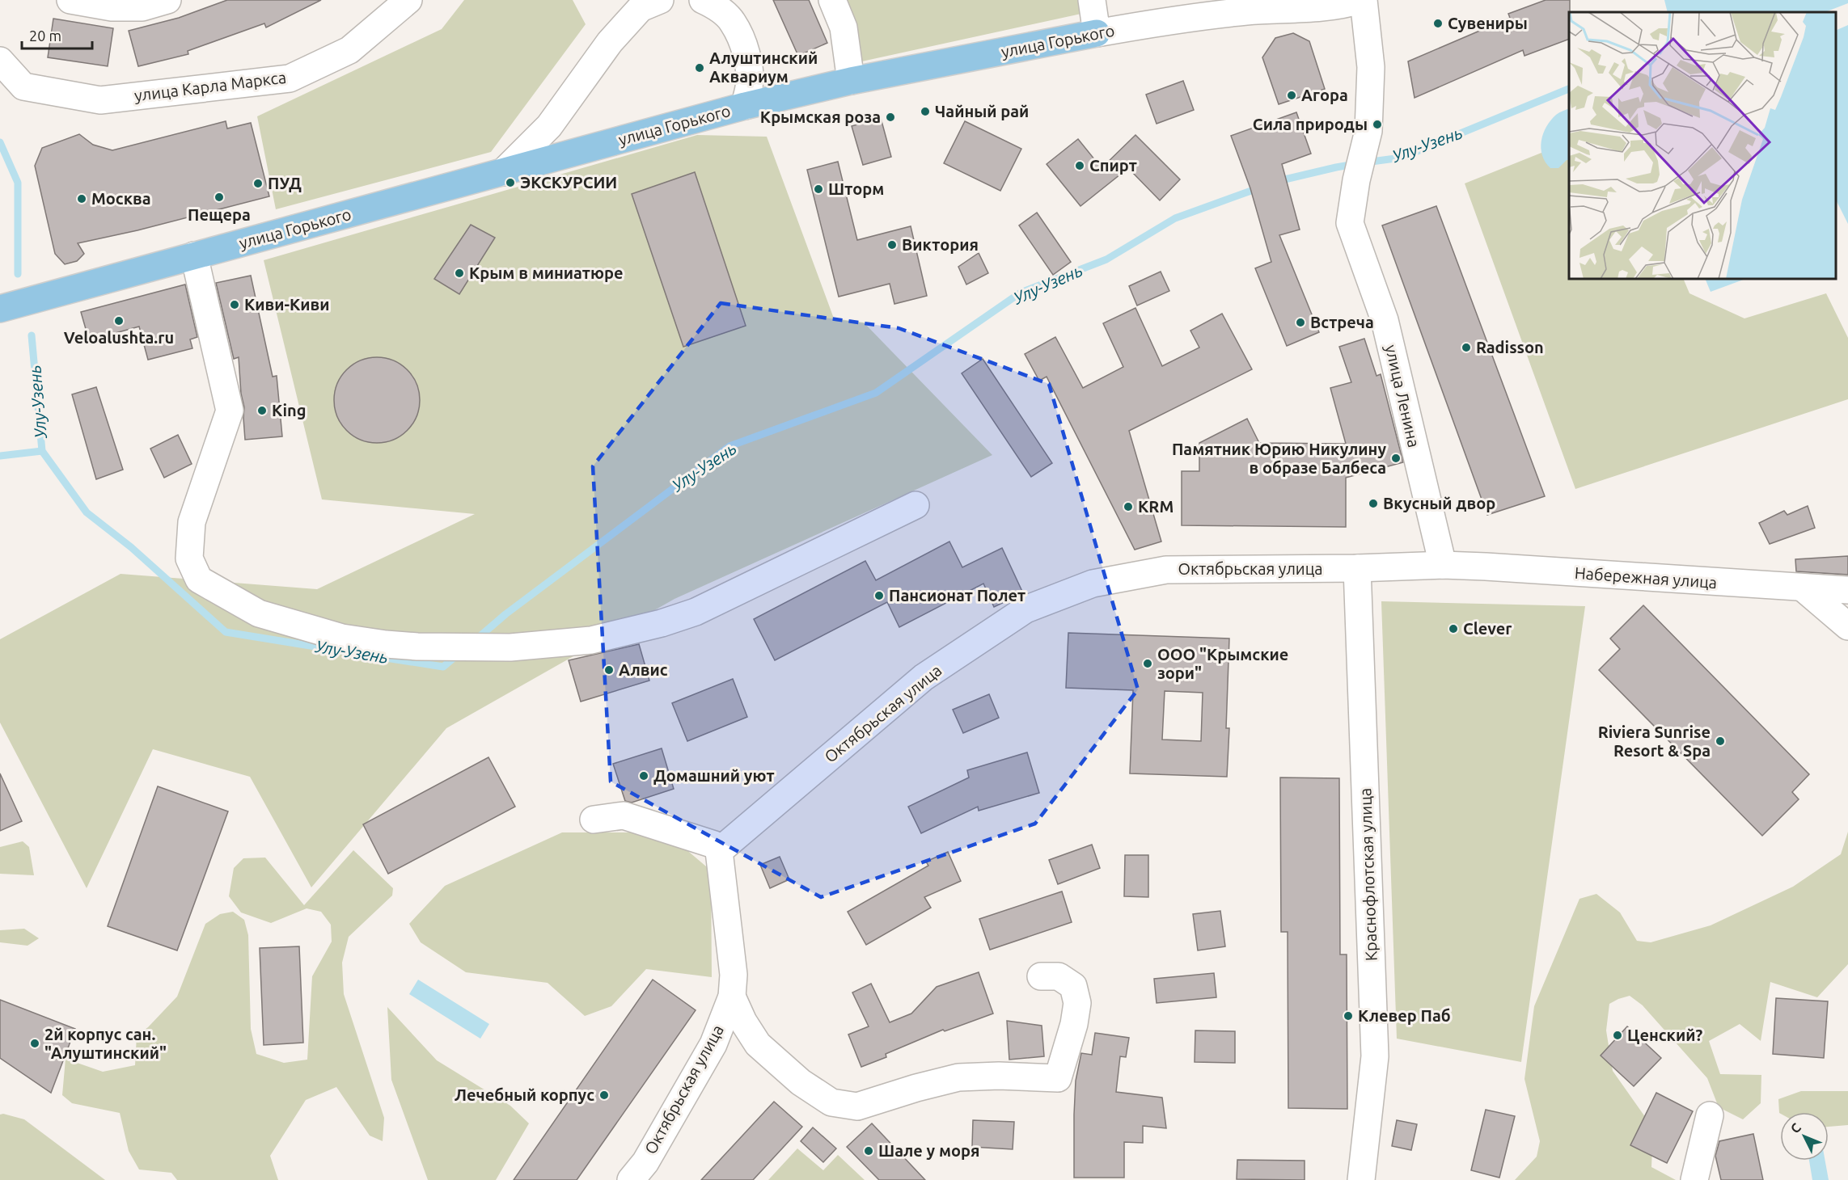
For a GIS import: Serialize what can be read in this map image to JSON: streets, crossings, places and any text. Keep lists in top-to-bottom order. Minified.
{"streets":{"main road":["улица Горького"],"street":["улица Карла Маркса","улица Ленина","Октябрьская улица","Набережная улица","Краснофлотская улица"]},"crossings":[["улица Горького","улица Ленина"],["улица Ленина","Октябрьская улица"],["улица Ленина","Набережная улица"],["Октябрьская улица","Набережная улица"],["Октябрьская улица","Краснофлотская улица"]],"water":["Улу-Узень"],"places":["Сувениры","Алуштинский Аквариум","Агора","Чайный рай","Крымская роза","Сила природы","Спирт","ЭКСКУРСИИ","ПУД","Шторм","Пещера","Москва","Виктория","Крым в миниатюре","Киви-Киви","Veloalushta.ru","Встреча","Radisson","King","Памятник Юрию Никулину в образе Балбеса","Вкусный двор","KRM","Пансионат Полет","Clever","ООО \"Крымские зори\"","Алвис","Riviera Sunrise Resort & Spa","Домашний уют","Клевер Паб","Ценский?","2й корпус сан. \"Алуштинский\"","Лечебный корпус","Шале у моря"],"scale_bar":"20 m","north":"top left"}
